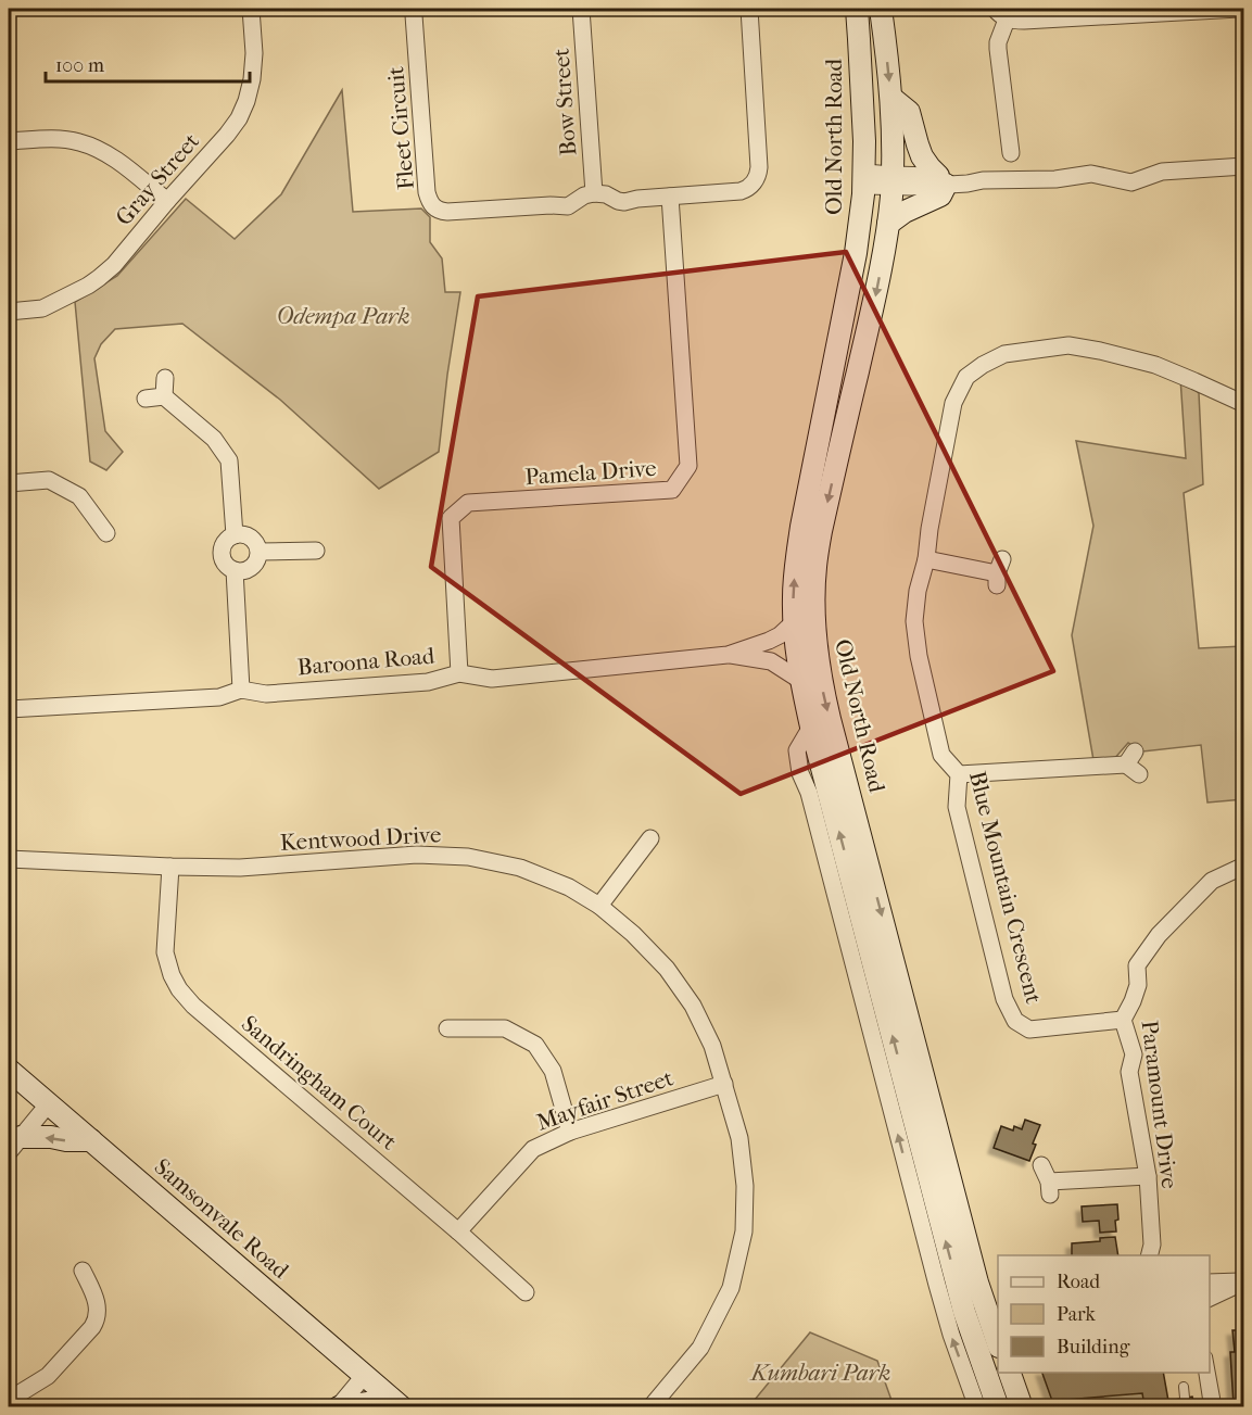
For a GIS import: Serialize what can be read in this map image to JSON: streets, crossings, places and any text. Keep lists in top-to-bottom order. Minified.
{"streets":{"main road":["Old North Road","Samsonvale Road"],"street":["Bow Street","Fleet Circuit","Gray Street","Pamela Drive","Baroona Road","Kentwood Drive","Blue Mountain Crescent","Sandringham Court","Mayfair Street","Paramount Drive"]},"crossings":[["Bow Street","Fleet Circuit"],["Old North Road","Baroona Road"],["Pamela Drive","Baroona Road"],["Kentwood Drive","Sandringham Court"],["Kentwood Drive","Mayfair Street"],["Blue Mountain Crescent","Paramount Drive"],["Sandringham Court","Mayfair Street"]],"parks":["Odempa Park","Kumbari Park"],"legend":["Road","Park","Building"],"scale_bar":"100 m"}
